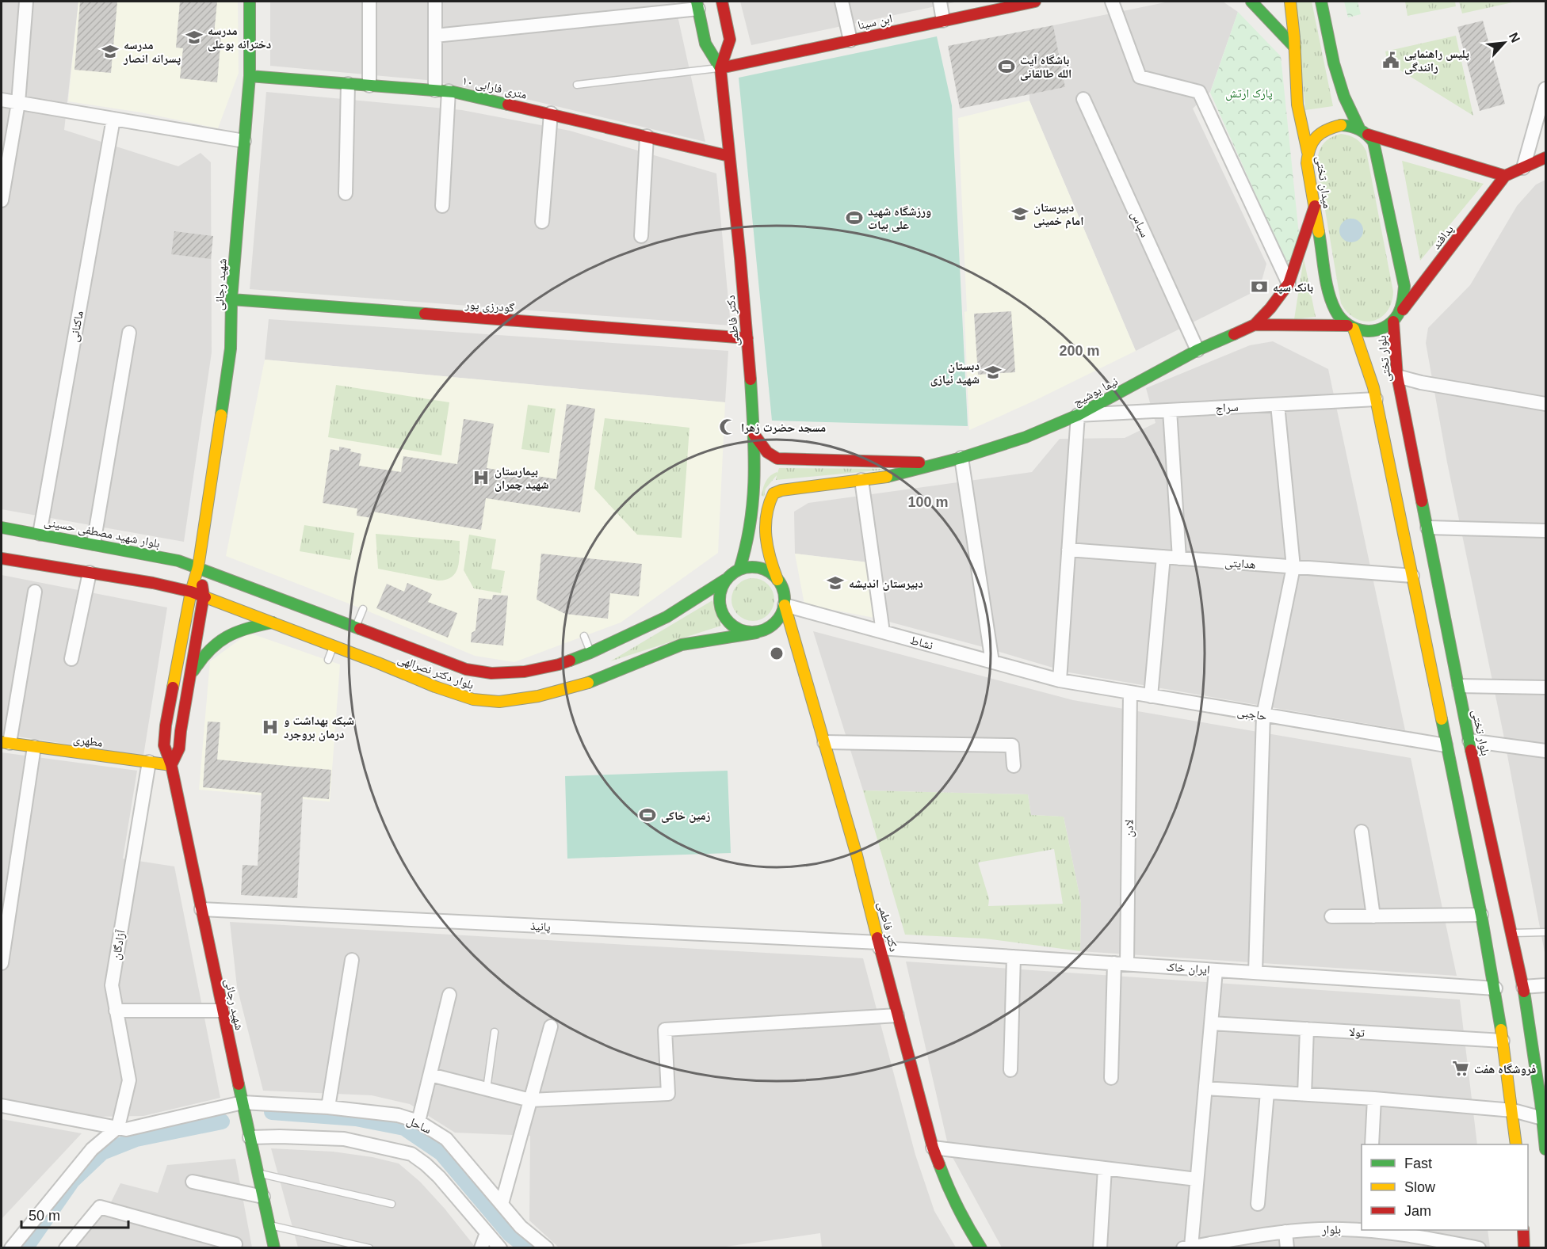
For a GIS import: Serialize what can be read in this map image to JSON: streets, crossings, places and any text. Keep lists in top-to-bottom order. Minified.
{"streets":{"street":["ابن سینا","۱۰ متری فارابی","میدان تختی","سپاس","پدافند","شهید رجائی","گودرزی پور","دکتر فاطمی","ماکنانی","بلوار تختی","نیما یوشیج","سراج","بلوار شهید مصطفی حسینی","هدایتی","نشاط","بلوار دکتر نصرالهی","حاجبی","مطهری","لادن","پانیذ","آزادگان","ایران خاک","تولا","ساحل","بلوار"]},"crossings":[["ابن سینا","دکتر فاطمی"],["۱۰ متری فارابی","شهید رجائی"],["۱۰ متری فارابی","دکتر فاطمی"],["میدان تختی","بلوار تختی"],["میدان تختی","نیما یوشیج"],["سپاس","نیما یوشیج"],["پدافند","بلوار تختی"],["شهید رجائی","گودرزی پور"],["شهید رجائی","بلوار شهید مصطفی حسینی"],["شهید رجائی","بلوار دکتر نصرالهی"],["شهید رجائی","مطهری"],["شهید رجائی","پانیذ"],["شهید رجائی","ساحل"],["گودرزی پور","دکتر فاطمی"],["دکتر فاطمی","نیما یوشیج"],["دکتر فاطمی","نشاط"],["دکتر فاطمی","بلوار دکتر نصرالهی"],["دکتر فاطمی","پانیذ"],["دکتر فاطمی","ایران خاک"],["ماکنانی","بلوار شهید مصطفی حسینی"],["بلوار تختی","نیما یوشیج"],["بلوار تختی","سراج"],["بلوار تختی","هدایتی"],["بلوار تختی","حاجبی"],["بلوار تختی","ایران خاک"],["بلوار تختی","تولا"],["نیما یوشیج","سراج"],["نیما یوشیج","نشاط"],["نیما یوشیج","بلوار دکتر نصرالهی"],["بلوار شهید مصطفی حسینی","بلوار دکتر نصرالهی"],["نشاط","بلوار دکتر نصرالهی"],["نشاط","حاجبی"],["حاجبی","لادن"],["مطهری","آزادگان"],["لادن","ایران خاک"],["پانیذ","ایران خاک"],["آزادگان","ساحل"]],"parks":["پارک ارتش"],"places":{"school or university":["مدرسه دخترانه بوعلی","مدرسه پسرانه انصار","دبیرستان امام خمینی","دبستان شهید نیازی","دبیرستان اندیشه"],"public building":["پلیس راهنمایی رانندگی"],"sports":["باشگاه آیت الله طالقانی","ورزشگاه شهید علی بیات","زمین خاکی"],"bank":["بانک سپه"],"mosque":["مسجد حضرت زهرا"],"hospital":["بیمارستان شهید چمران","شبکه بهداشت و درمان بروجرد"],"supermarket":["فروشگاه هفت"]},"legend":["Fast","Slow","Jam"],"scale_bar":"50 m","north":"top right","rings":["200 m","100 m"]}
